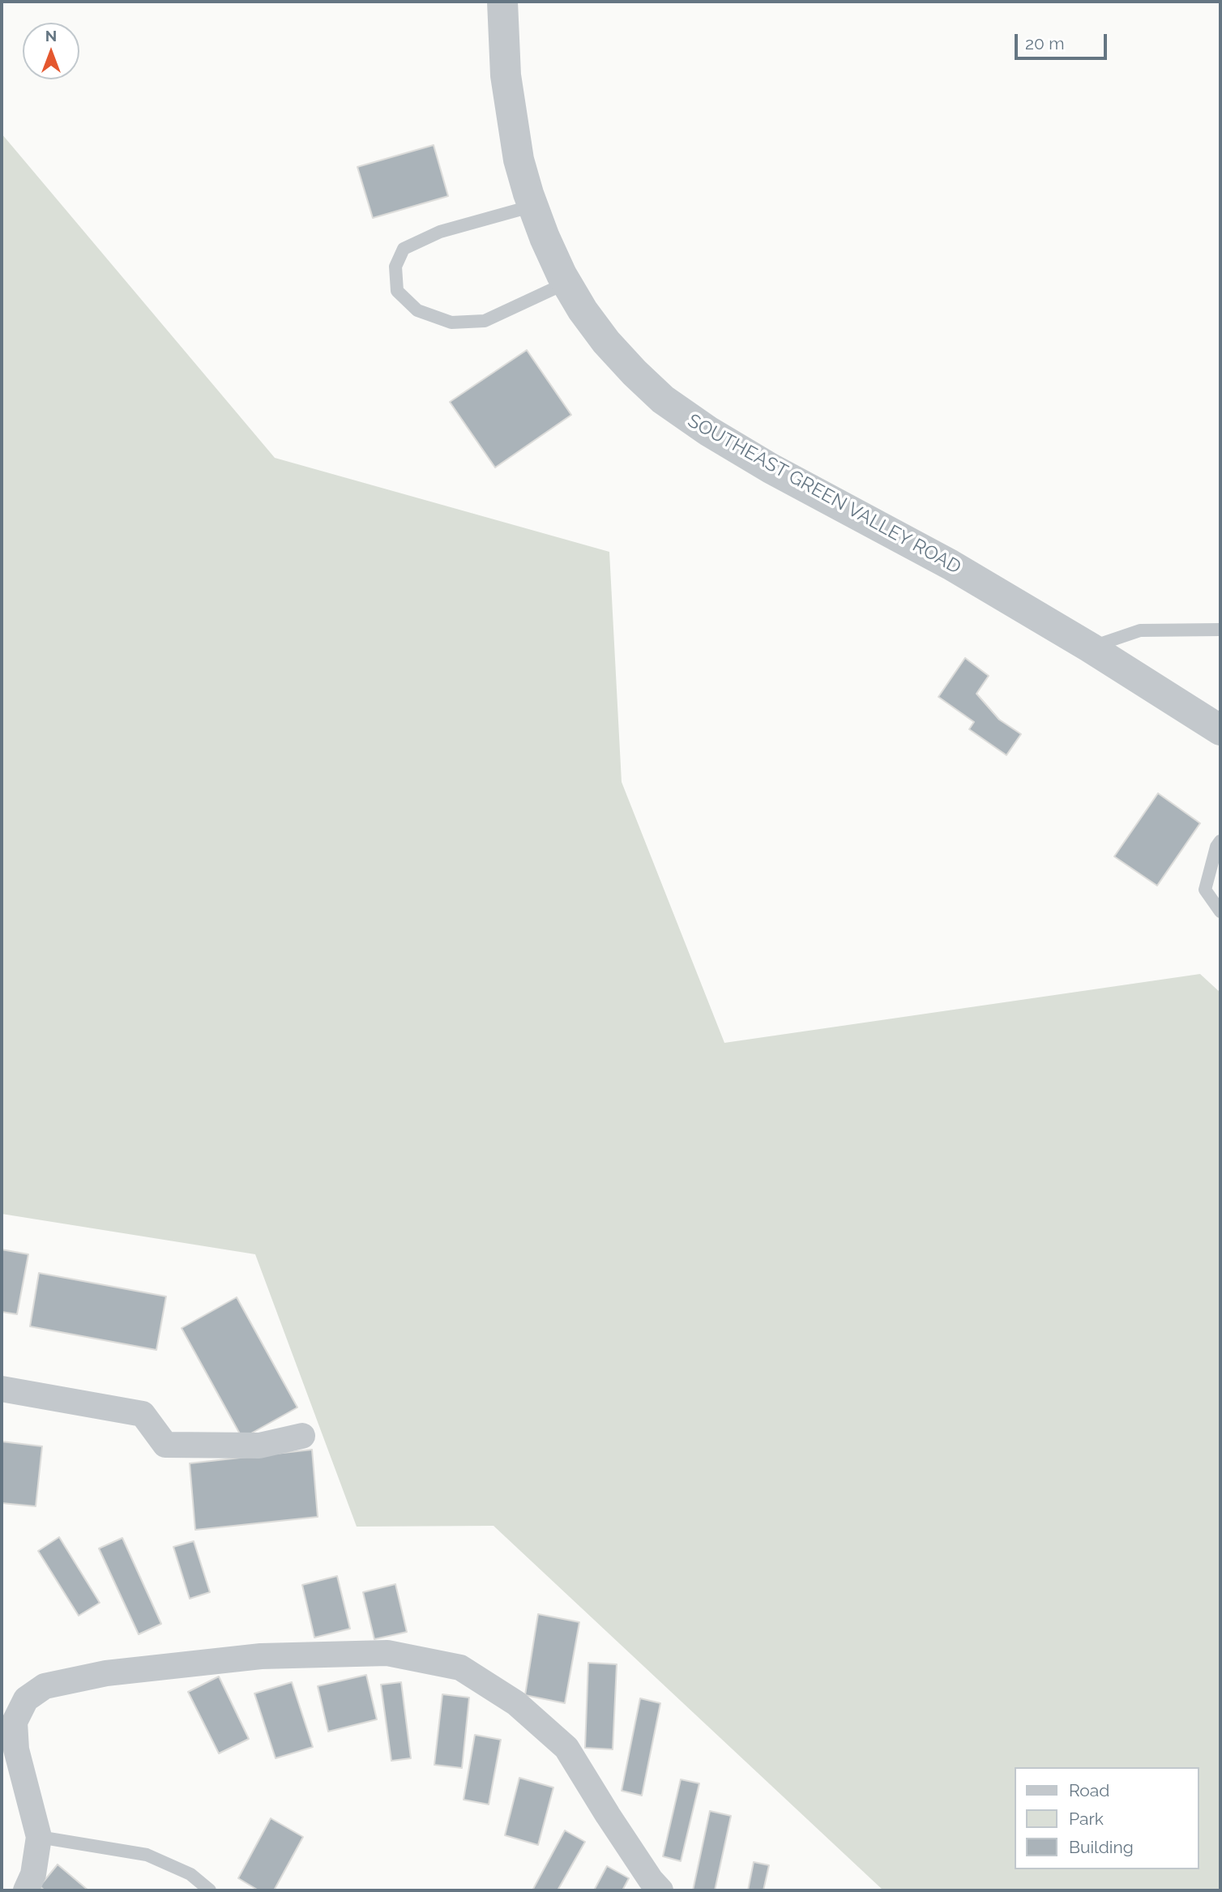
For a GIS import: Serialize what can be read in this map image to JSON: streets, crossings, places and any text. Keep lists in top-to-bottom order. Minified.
{"streets":{"street":["SOUTHEAST GREEN VALLEY ROAD"]},"legend":["Road","Park","Building"],"scale_bar":"20 m","north":"top"}
